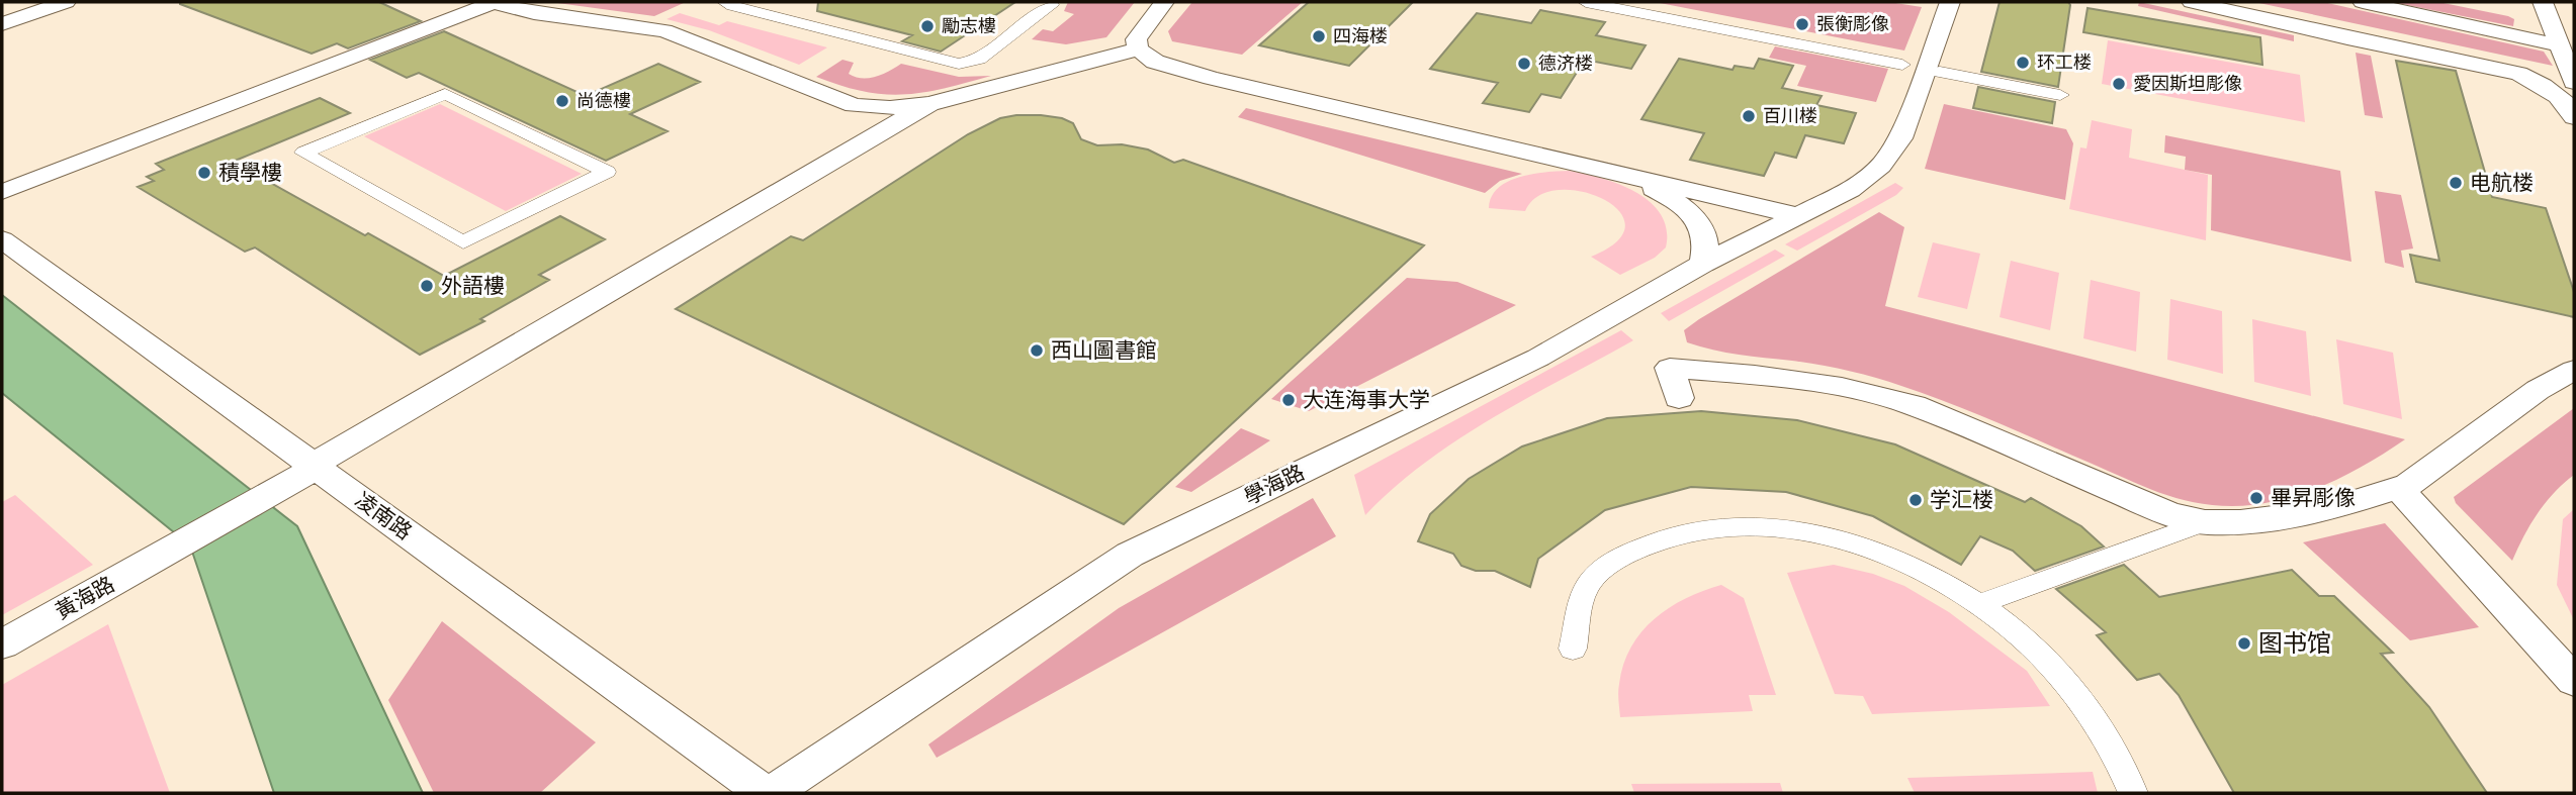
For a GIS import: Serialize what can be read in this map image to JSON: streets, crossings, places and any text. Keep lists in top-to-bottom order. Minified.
{"streets":{"street":["學海路","凌南路","黃海路"]},"crossings":[["凌南路","黃海路"]],"places":["張衡彫像","勵志樓","四海楼","环工楼","德济楼","愛因斯坦彫像","尚德樓","百川楼","積學樓","电航楼","外語樓","西山圖書館","大连海事大学","畢昇彫像","学汇楼","图书馆"]}
